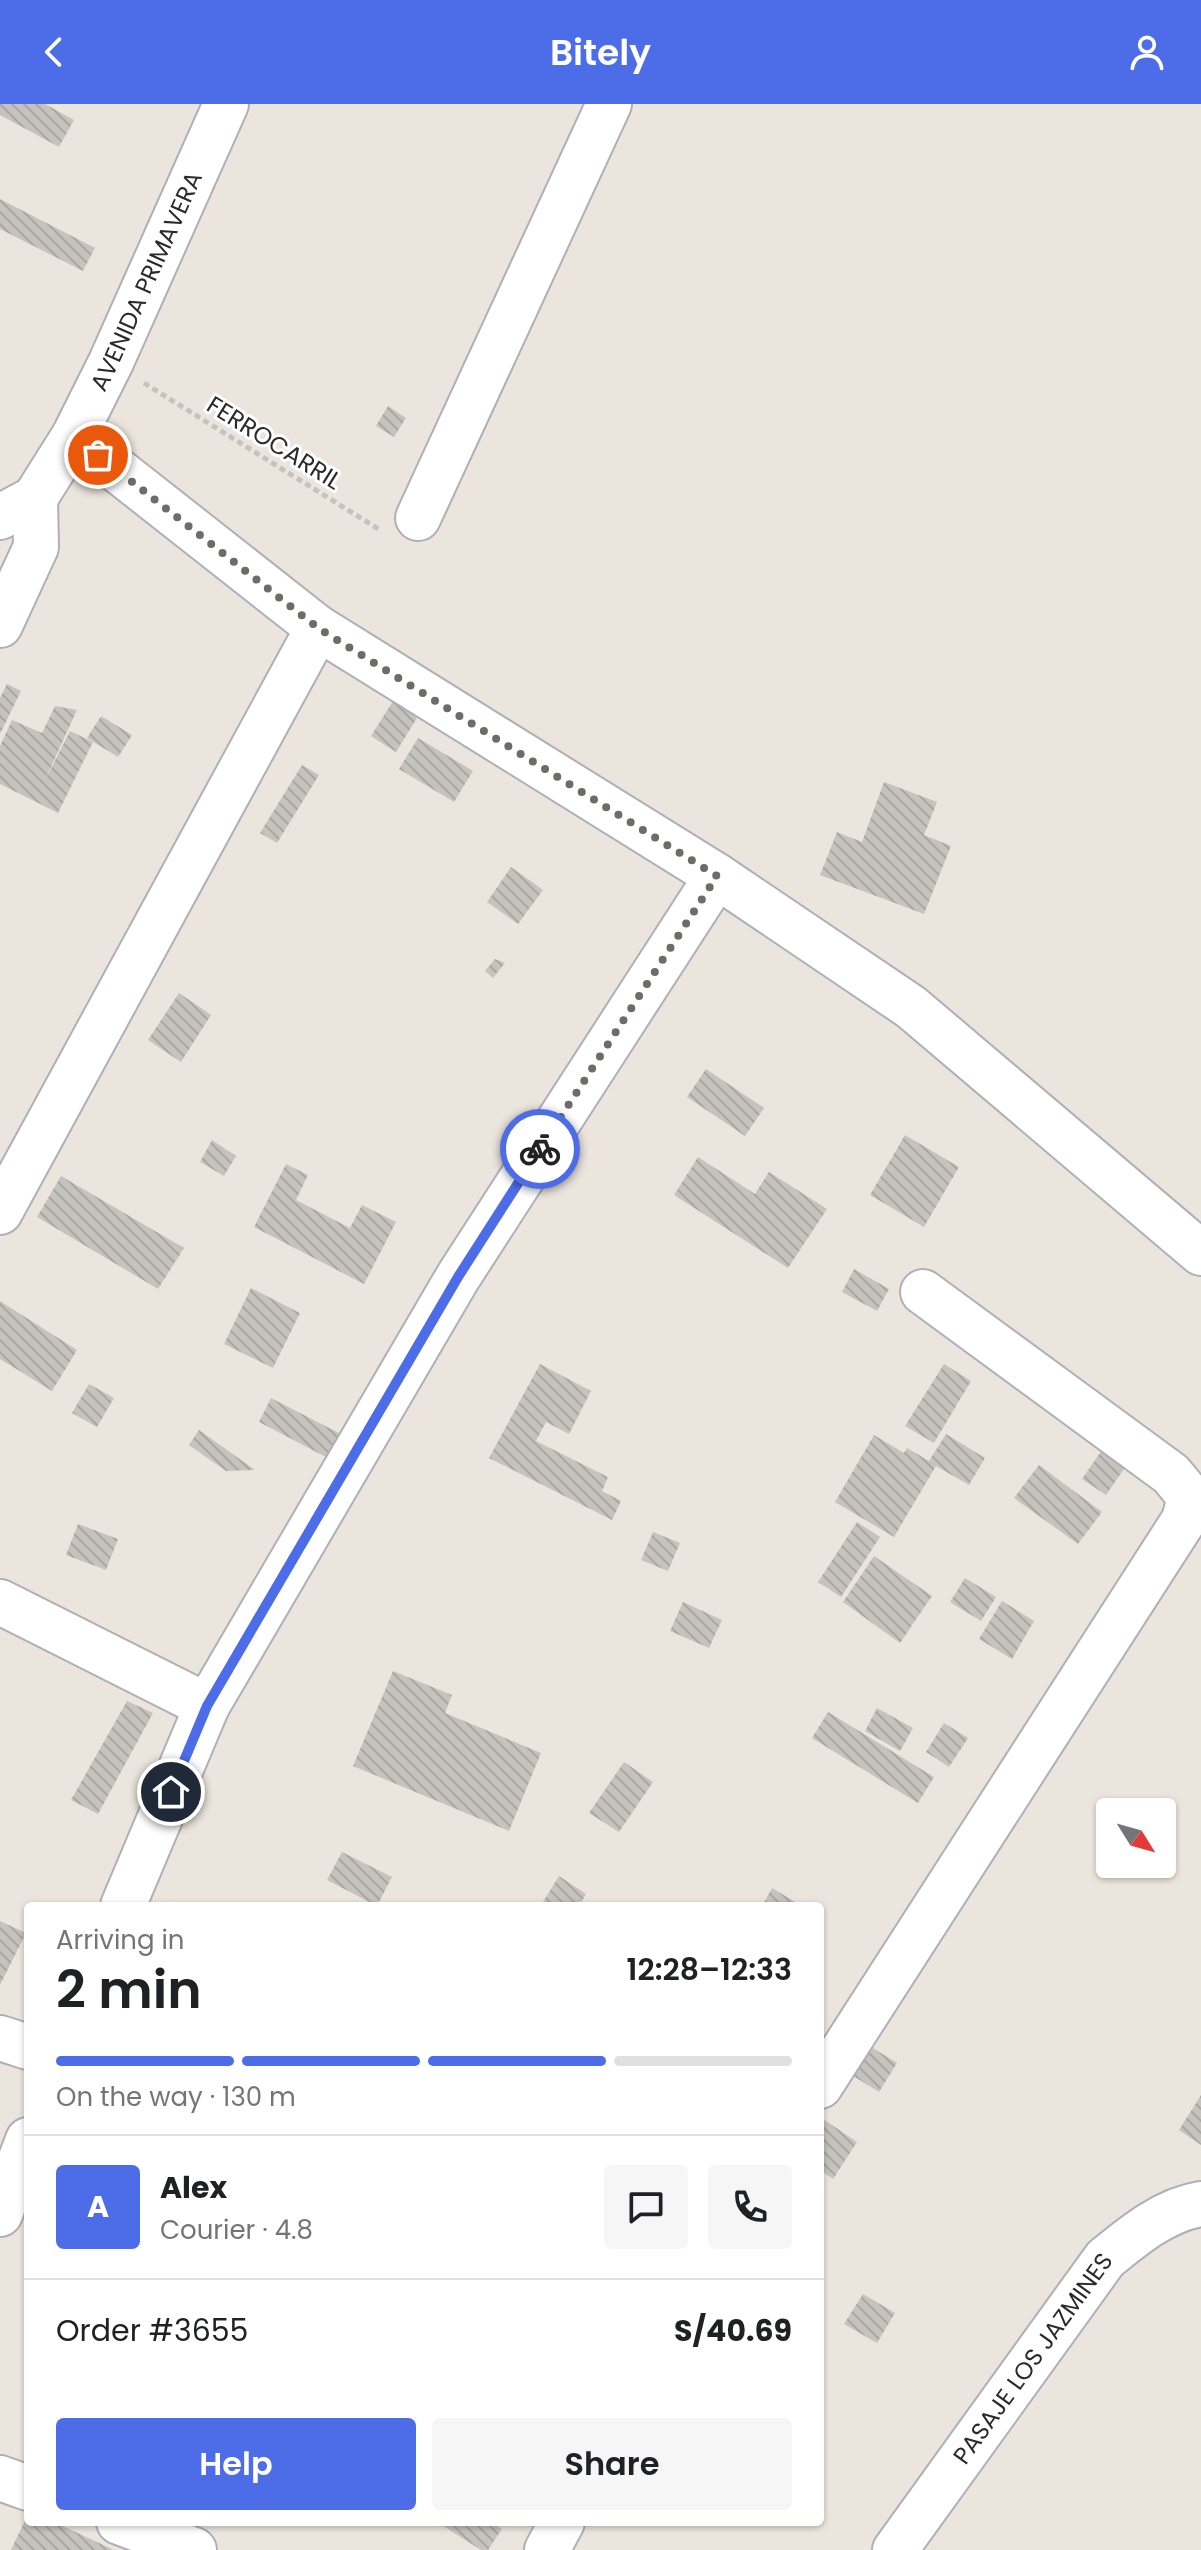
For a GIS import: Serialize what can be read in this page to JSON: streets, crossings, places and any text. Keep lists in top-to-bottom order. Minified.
{"streets":{"street":["AVENIDA PRIMAVERA","PASAJE LOS JAZMINES"],"path":["FERROCARRIL"]},"crossings":[["AVENIDA PRIMAVERA","FERROCARRIL"]],"north":"bottom right","page":{"header":"Bitely","heading":["2 min","Arriving in","12:28–12:33"],"panel":["Alex","Courier · 4.8","Order #3655","S/40.69"],"bar":"On the way · 130 m","round":"A","buttons":["Help","Share"]}}
